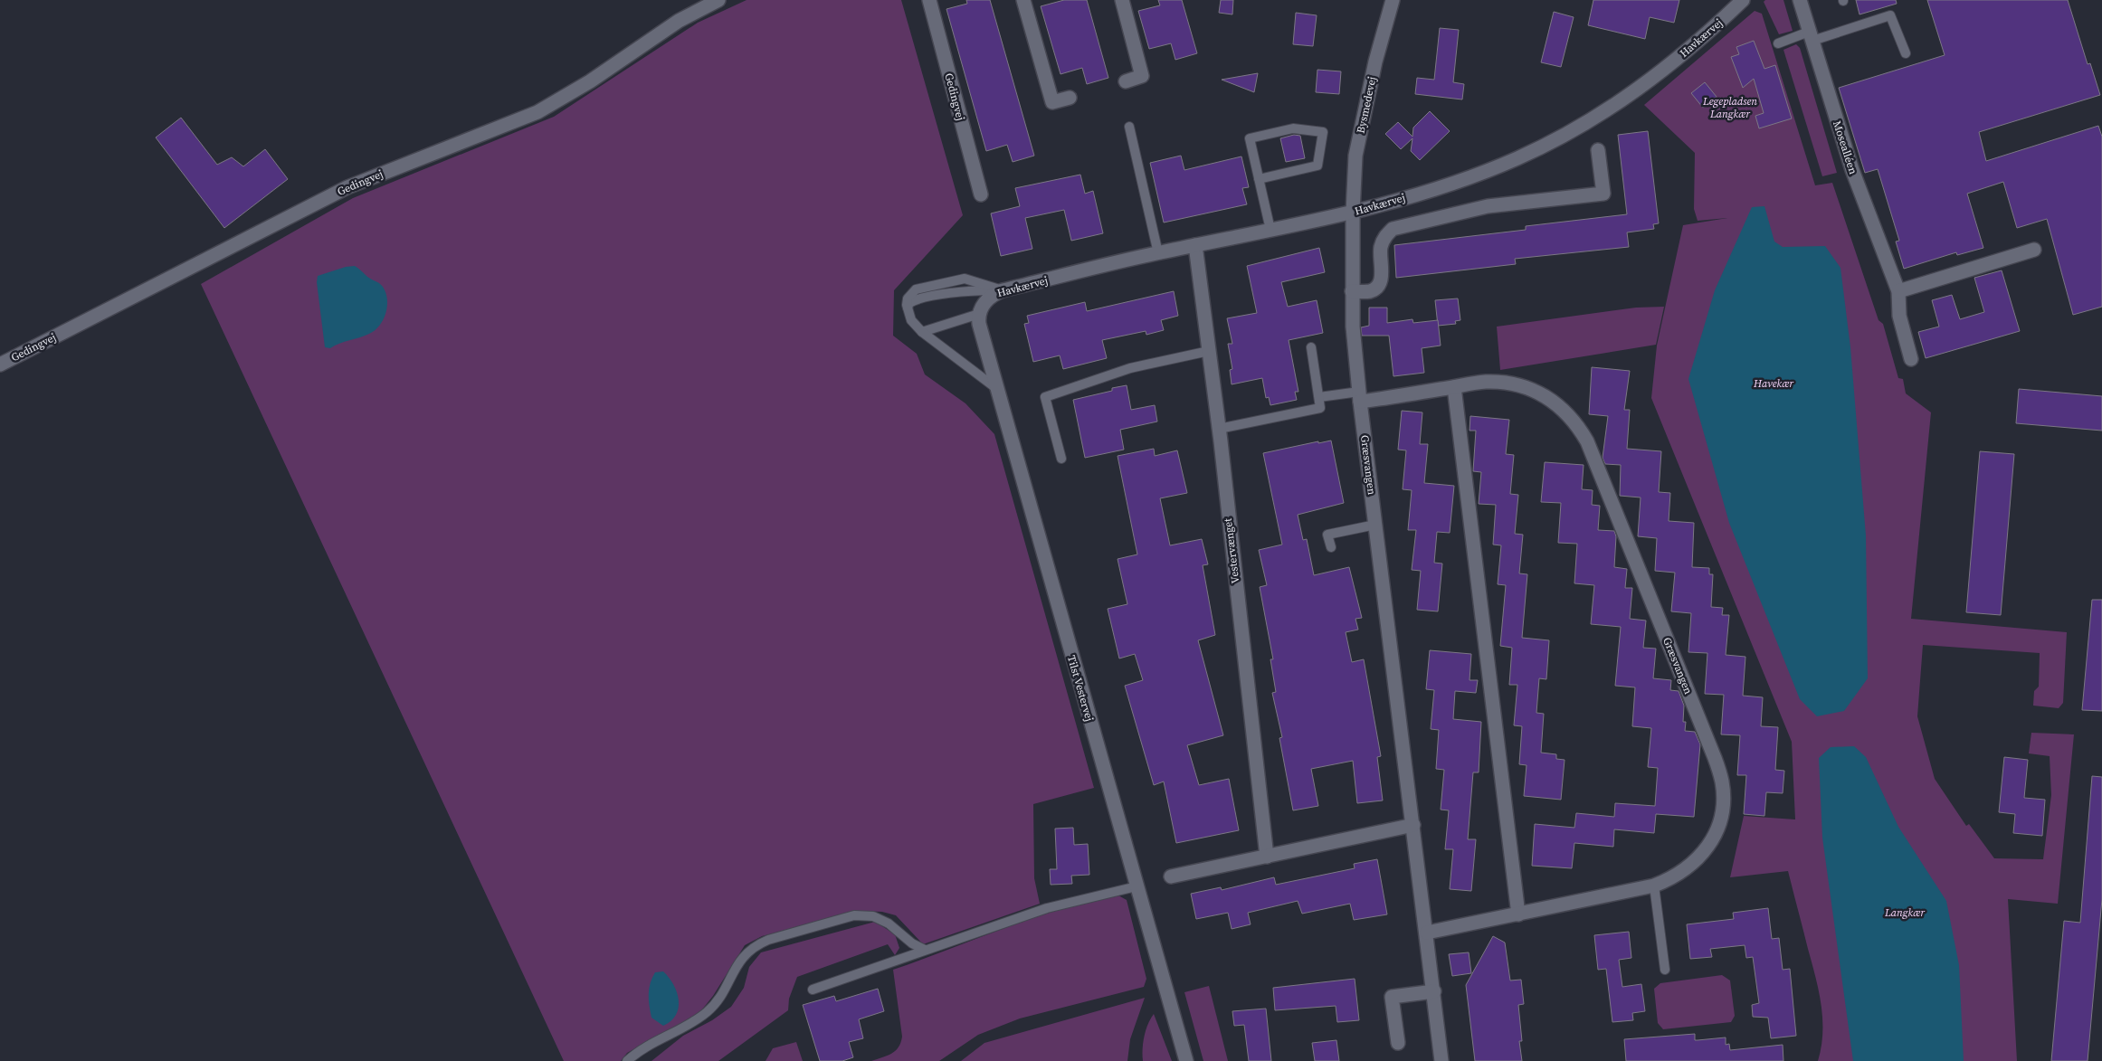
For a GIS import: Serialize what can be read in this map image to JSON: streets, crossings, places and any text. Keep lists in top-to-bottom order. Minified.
{"streets":{"street":["Havkærvej","Gedingvej","Bysmedevej","Mosealléen","Græsvangen","Vestervænget","Tilst Vestervej"]},"crossings":[["Havkærvej","Bysmedevej"],["Havkærvej","Græsvangen"],["Havkærvej","Vestervænget"],["Havkærvej","Tilst Vestervej"],["Bysmedevej","Græsvangen"]],"parks":["Legepladsen Langkær","Havekær","Langkær"]}
